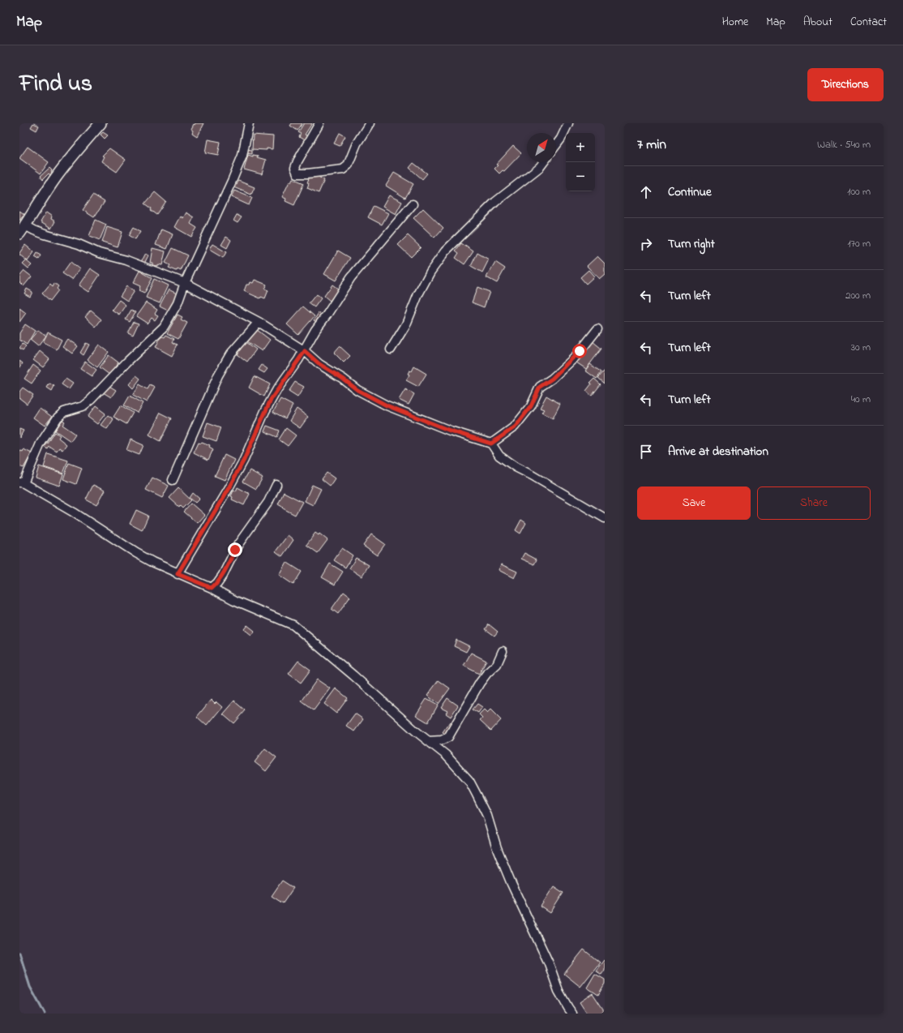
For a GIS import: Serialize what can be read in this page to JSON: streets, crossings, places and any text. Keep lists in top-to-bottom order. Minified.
{"north":"top right","page":{"header":"Map","nav":["Home","Map","About","Contact"],"title":"Find us","buttons":["Directions",["Save","Share"]],"heading":["7 min","Walk · 540 m"],"map_buttons":["+","−"],"list":[["Continue","100 m"],["Turn right","170 m"],["Turn left","200 m"],["Turn left","30 m"],["Turn left","40 m"],"Arrive at destination"]}}
